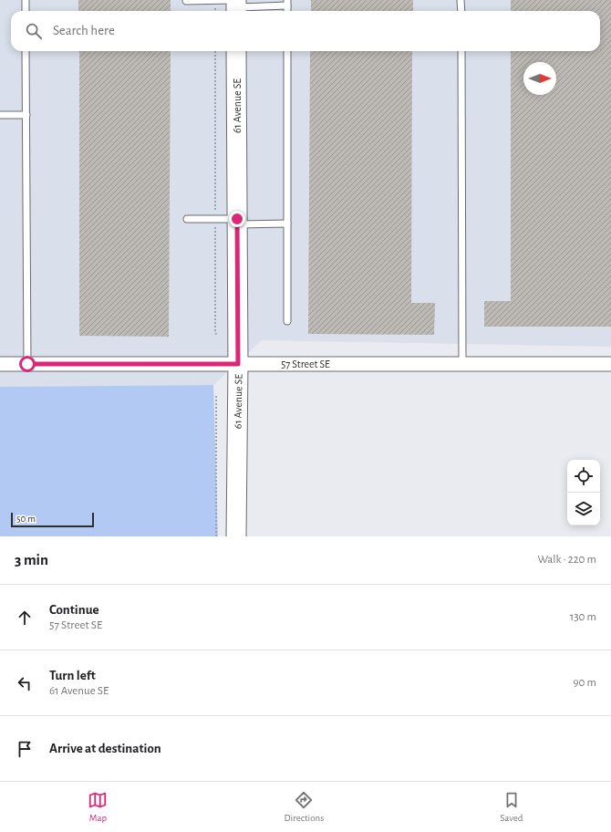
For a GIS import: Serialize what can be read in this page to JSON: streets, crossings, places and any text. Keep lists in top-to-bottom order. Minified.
{"streets":{"street":["61 Avenue SE","57 Street SE"]},"crossings":[["61 Avenue SE","57 Street SE"]],"scale_bar":"50 m","north":"right","page":{"search":"Search here","scale":"50 m","heading":["3 min","Walk · 220 m"],"list":[["Continue","57 Street SE","130 m"],["Turn left","61 Avenue SE","90 m"],"Arrive at destination"],"nav":["Map","Directions","Saved"]}}
